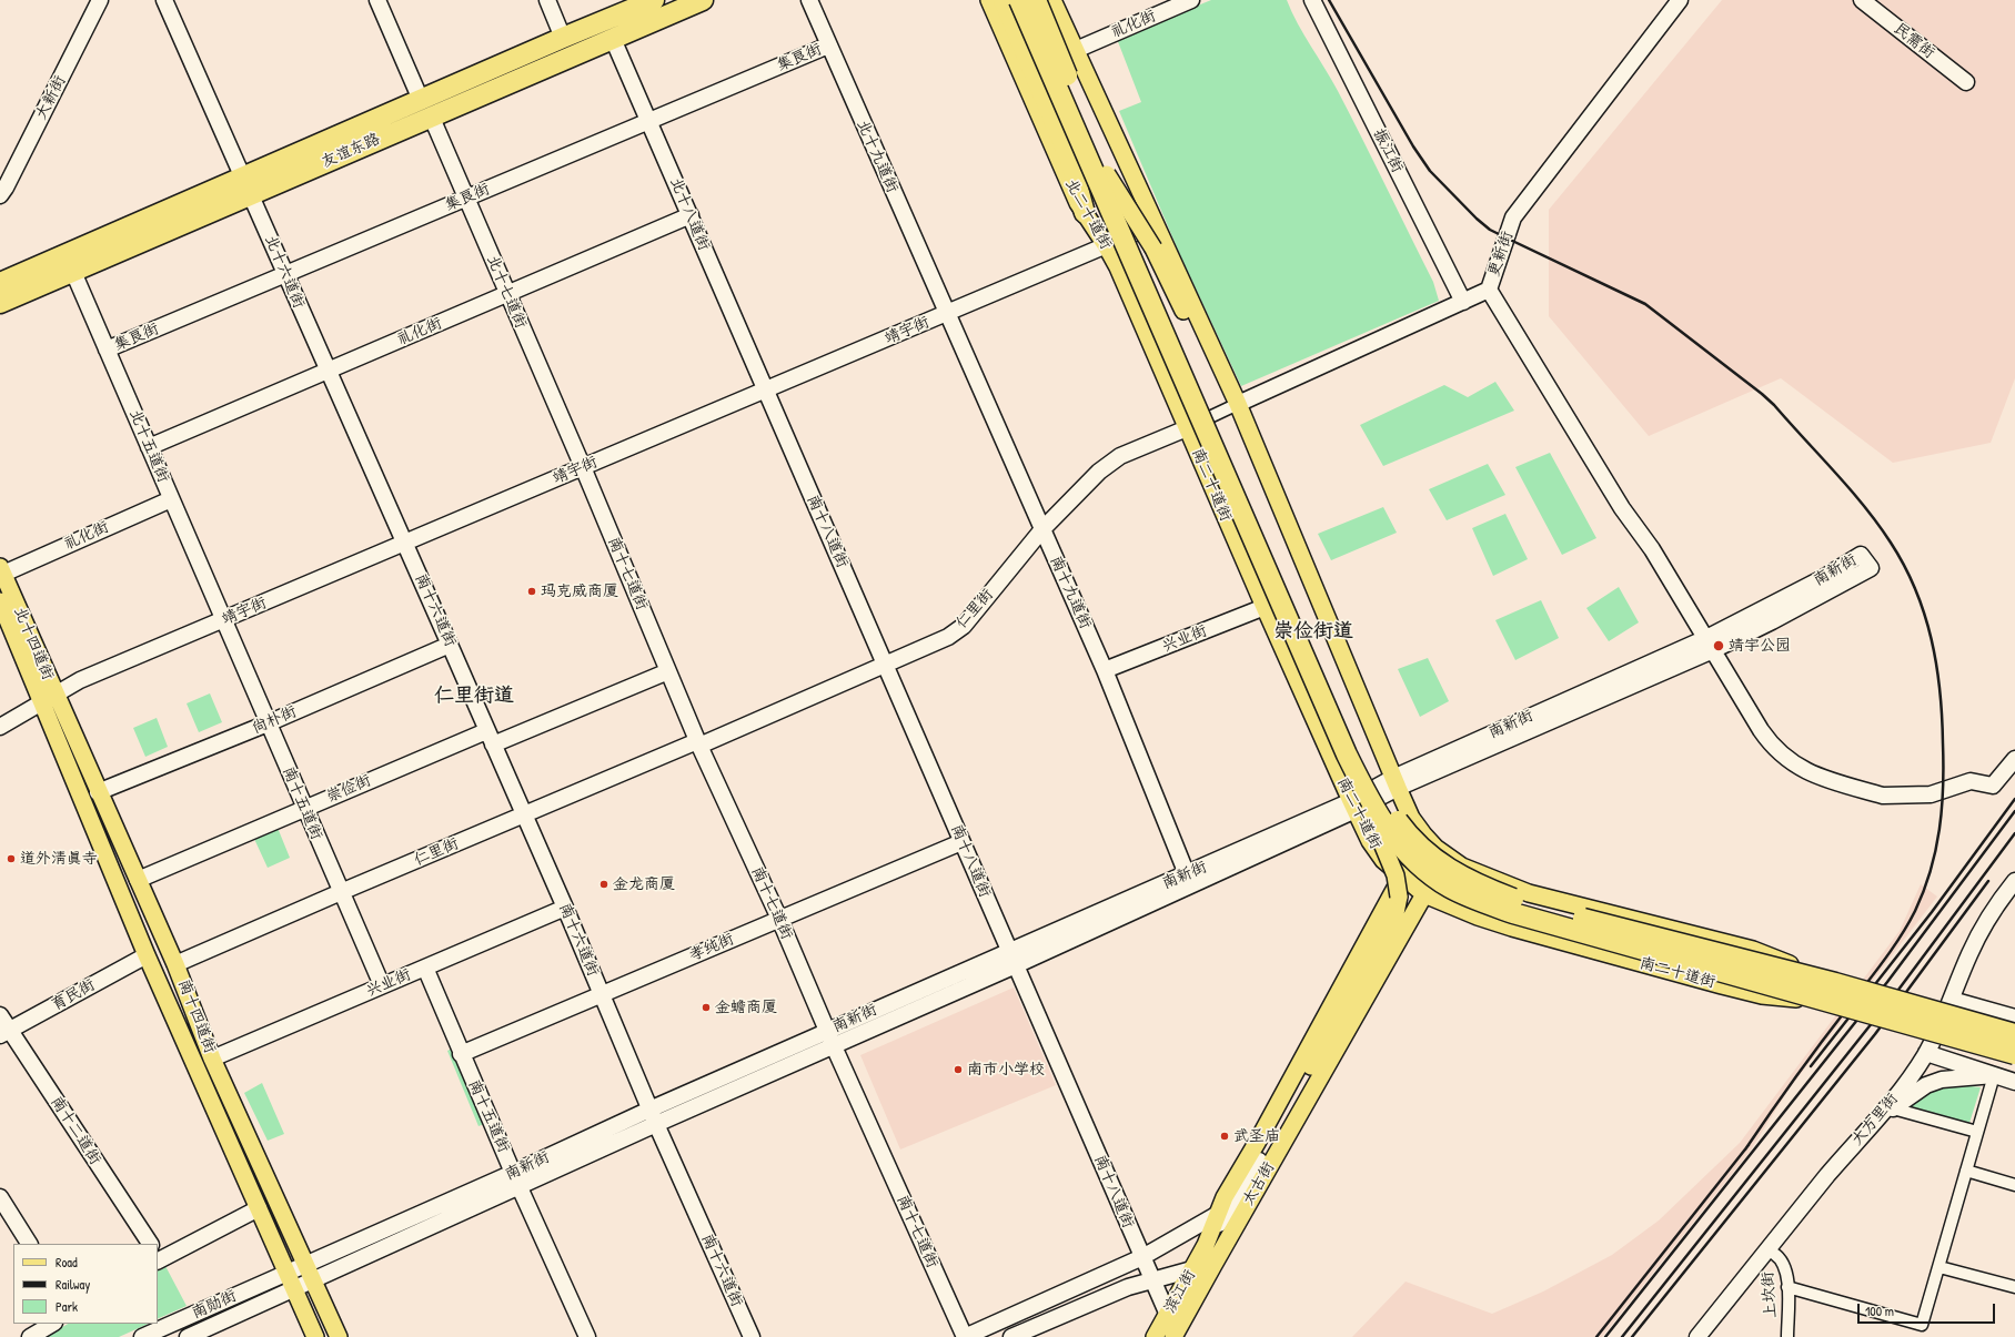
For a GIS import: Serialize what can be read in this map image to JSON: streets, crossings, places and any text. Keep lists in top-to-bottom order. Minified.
{"streets":{"highway":["友谊东路"],"main road":["北二十道街","南二十道街","北十四道街","南十四道街","太古街","滨江街"],"street":["礼化街","民需街","集良街","大新街","振江街","北十九道街","北十八道街","更新街","北十六道街","北十七道街","靖宇街","北十五道街","南十八道街","南新街","南十七道街","南十九道街","仁里街","南十六道街","兴业街","尚朴街","崇俭街","南十五道街","孝纯街","育民街","大方里街","南十二道街","上坎街","南勋街"]},"crossings":[["礼化街","北十八道街"],["礼化街","北十六道街"],["礼化街","北十七道街"],["礼化街","北十五道街"],["礼化街","北十四道街"],["集良街","北十九道街"],["集良街","北十八道街"],["集良街","北十六道街"],["集良街","北十七道街"],["集良街","北十五道街"],["友谊东路","北十八道街"],["友谊东路","北十六道街"],["友谊东路","北十七道街"],["友谊东路","北十五道街"],["振江街","更新街"],["北十九道街","靖宇街"],["北十九道街","南十九道街"],["北十八道街","靖宇街"],["北十八道街","南十八道街"],["北二十道街","靖宇街"],["北二十道街","南二十道街"],["北二十道街","仁里街"],["北十六道街","靖宇街"],["北十六道街","南十六道街"],["北十七道街","靖宇街"],["北十七道街","南十七道街"],["靖宇街","北十五道街"],["靖宇街","南十八道街"],["靖宇街","南十七道街"],["靖宇街","南十九道街"],["靖宇街","南十六道街"],["靖宇街","北十四道街"],["靖宇街","南十五道街"],["靖宇街","南十四道街"],["北十五道街","南十五道街"],["南二十道街","南新街"],["南二十道街","仁里街"],["南二十道街","兴业街"],["南二十道街","太古街"],["南十八道街","南新街"],["南十八道街","仁里街"],["南十八道街","孝纯街"],["南十八道街","滨江街"],["南新街","南十七道街"],["南新街","南十九道街"],["南新街","南十六道街"],["南新街","南十五道街"],["南新街","南十四道街"],["南新街","南勋街"],["南十七道街","仁里街"],["南十七道街","崇俭街"],["南十七道街","孝纯街"],["南十九道街","仁里街"],["南十九道街","兴业街"],["仁里街","南十六道街"],["仁里街","南十五道街"],["仁里街","南十四道街"],["南十六道街","兴业街"],["南十六道街","尚朴街"],["南十六道街","崇俭街"],["南十六道街","孝纯街"],["兴业街","南十五道街"],["兴业街","南十四道街"],["北十四道街","南十四道街"],["尚朴街","南十五道街"],["尚朴街","南十四道街"],["崇俭街","南十五道街"],["崇俭街","南十四道街"],["南十五道街","孝纯街"],["育民街","南十二道街"],["大方里街","上坎街"],["太古街","滨江街"]],"districts":["崇俭街道","仁里街道"],"places":["玛克威商厦","靖宇公园","道外清真寺","金龙商厦","金蟾商厦","南市小学校","武圣庙"],"legend":["Road","Railway","Park"],"scale_bar":"100 m"}
